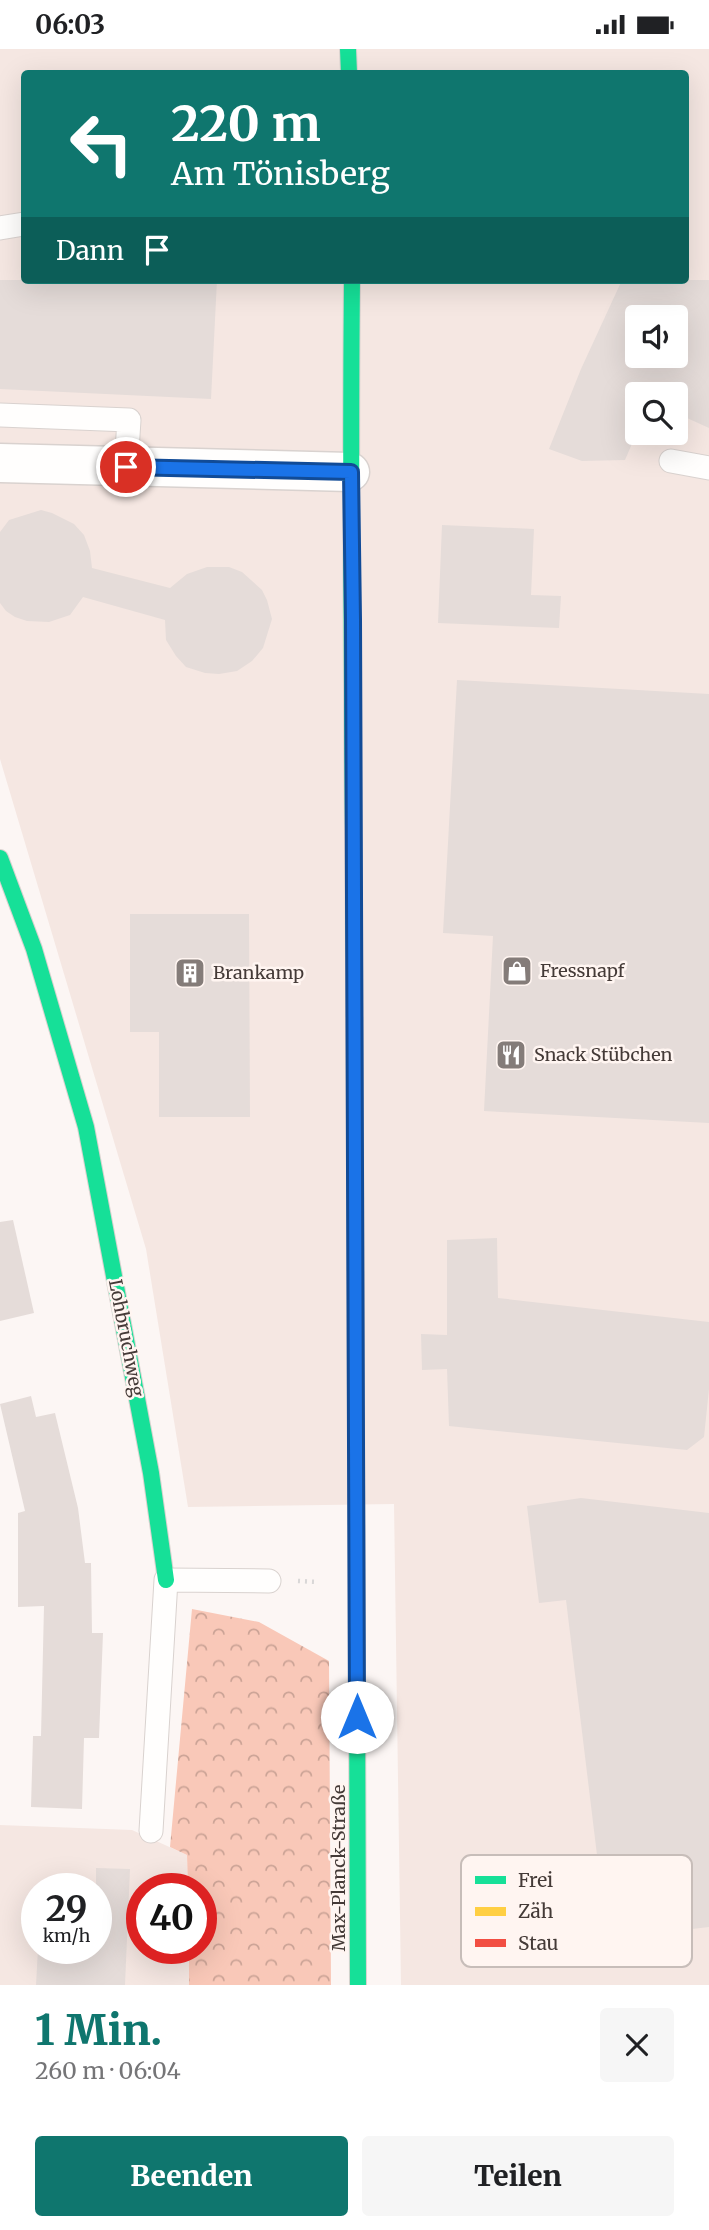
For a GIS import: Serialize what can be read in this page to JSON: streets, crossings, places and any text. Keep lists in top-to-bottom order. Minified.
{"streets":{"street":["Lohbruchweg","Max-Planck-Straße"]},"places":{"shop":["Fressnapf"],"building":["Brankamp"],"restaurant":["Snack Stübchen"]},"legend":["Frei","Zäh","Stau"],"page":{"status":"06:03","turn":["220 m","Am Tönisberg"],"then":"Dann","speed":"29 km/h","limit":"40","heading":["1 Min.","260 m · 06:04"],"buttons":["Beenden","Teilen"]}}
